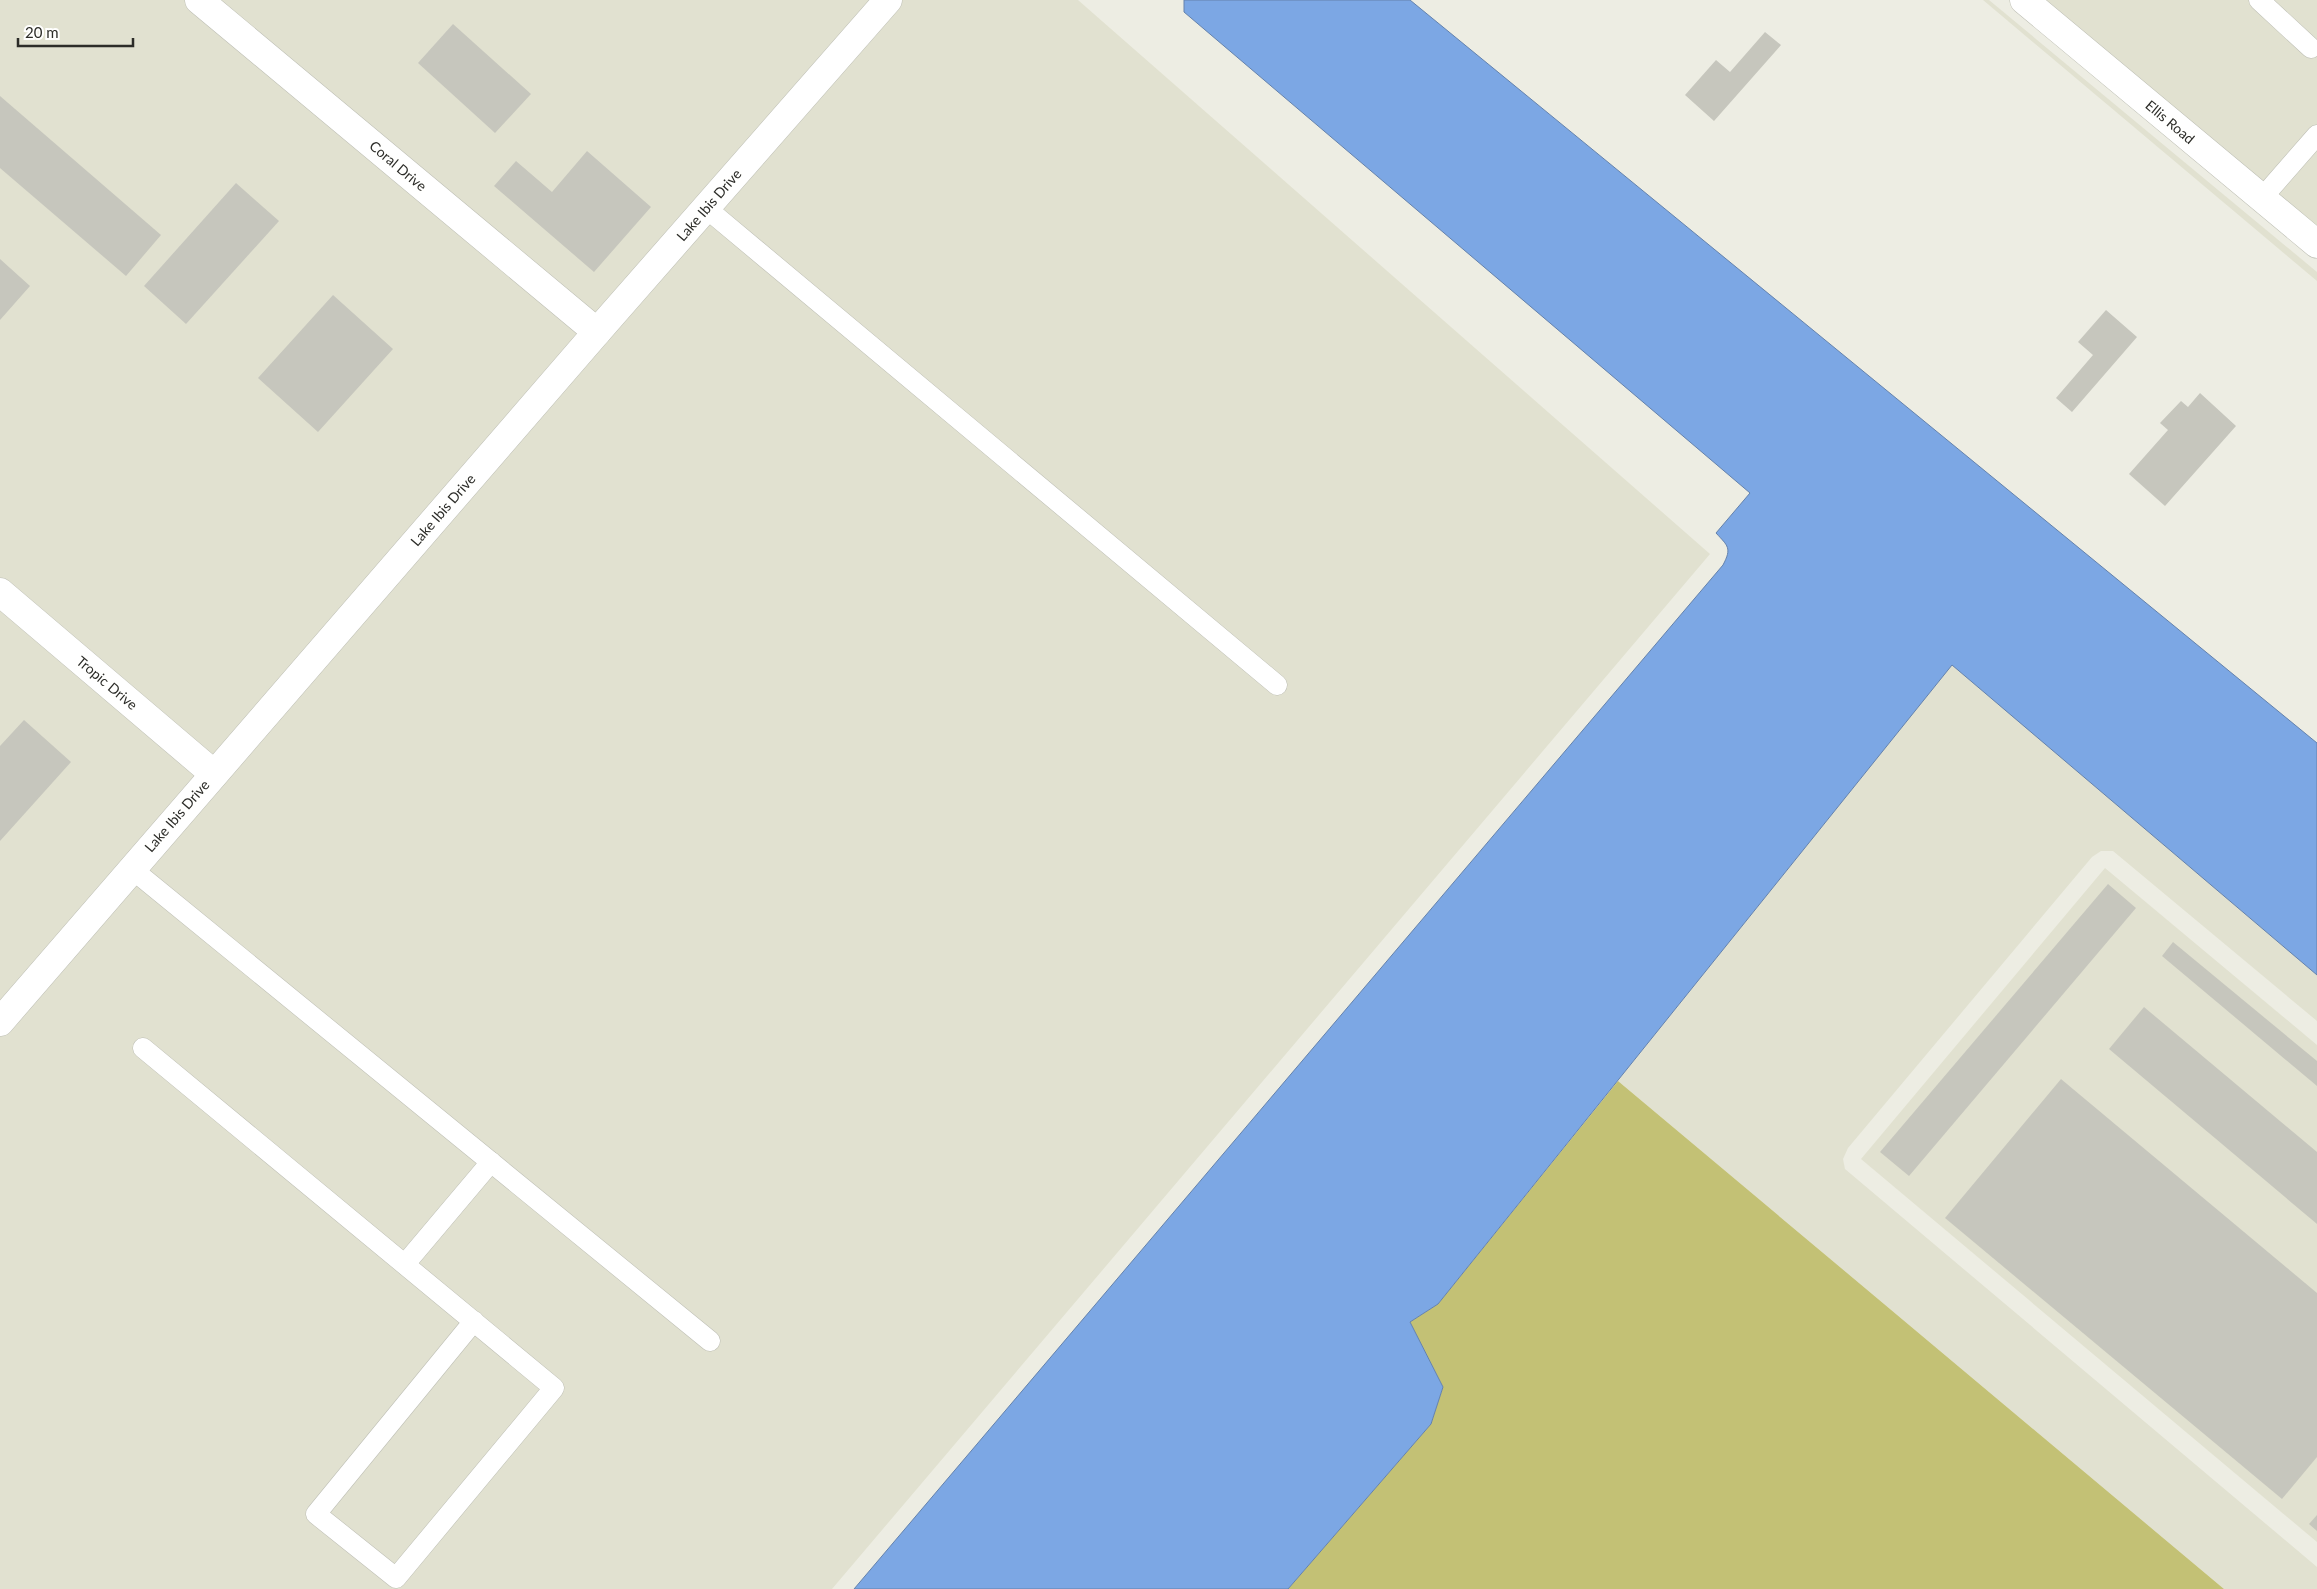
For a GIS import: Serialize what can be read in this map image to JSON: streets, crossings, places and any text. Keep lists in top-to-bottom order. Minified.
{"streets":{"street":["Ellis Road","Coral Drive","Lake Ibis Drive","Tropic Drive"]},"crossings":[["Coral Drive","Lake Ibis Drive"],["Lake Ibis Drive","Tropic Drive"]],"scale_bar":"20 m"}
